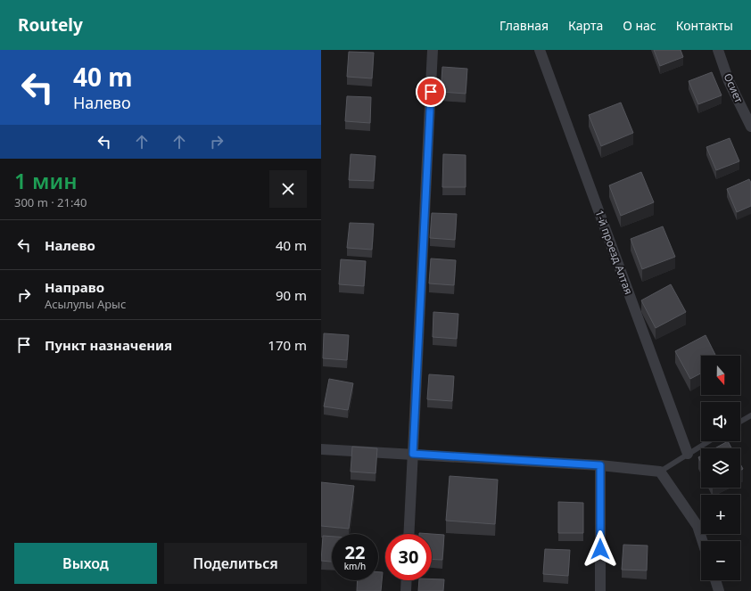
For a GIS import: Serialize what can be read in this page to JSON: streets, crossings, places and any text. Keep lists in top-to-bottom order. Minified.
{"streets":{"street":["Осиет","1-й проезд Алтая"]},"north":"bottom","page":{"header":"Routely","nav":["Главная","Карта","О нас","Контакты"],"turn":["40 m","Налево"],"heading":["1 мин","300 m · 21:40"],"list":[{"name":"Налево","value":"40 m"},{"name":"Направо","note":"Асылулы Арыс","value":"90 m"},{"name":"Пункт назначения","value":"170 m"}],"map_buttons":["+","−"],"speed":"22 km/h","limit":"30","buttons":["Выход","Поделиться"]}}
